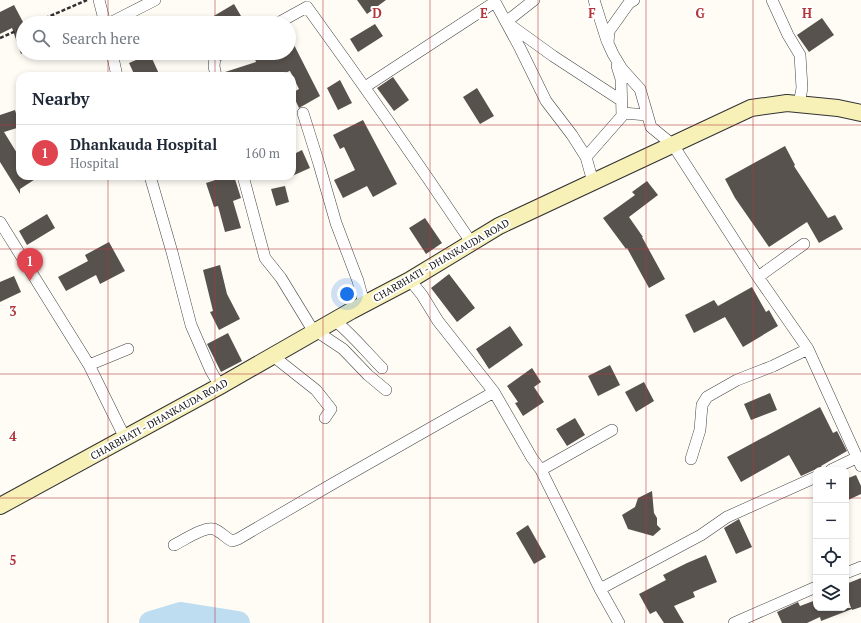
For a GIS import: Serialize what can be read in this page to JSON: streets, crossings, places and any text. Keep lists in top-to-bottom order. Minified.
{"streets":{"street":["CHARBHATI - DHANKAUDA ROAD"]},"page":{"search":"Search here","heading":"Nearby","list":[{"mark":"1","name":"Dhankauda Hospital","note":"Hospital","value":"160 m"}],"pins":"1","map_buttons":["+","−"]},"grid":{"columns":["D","E","F","G","H"],"rows":["3","4","5"]}}
